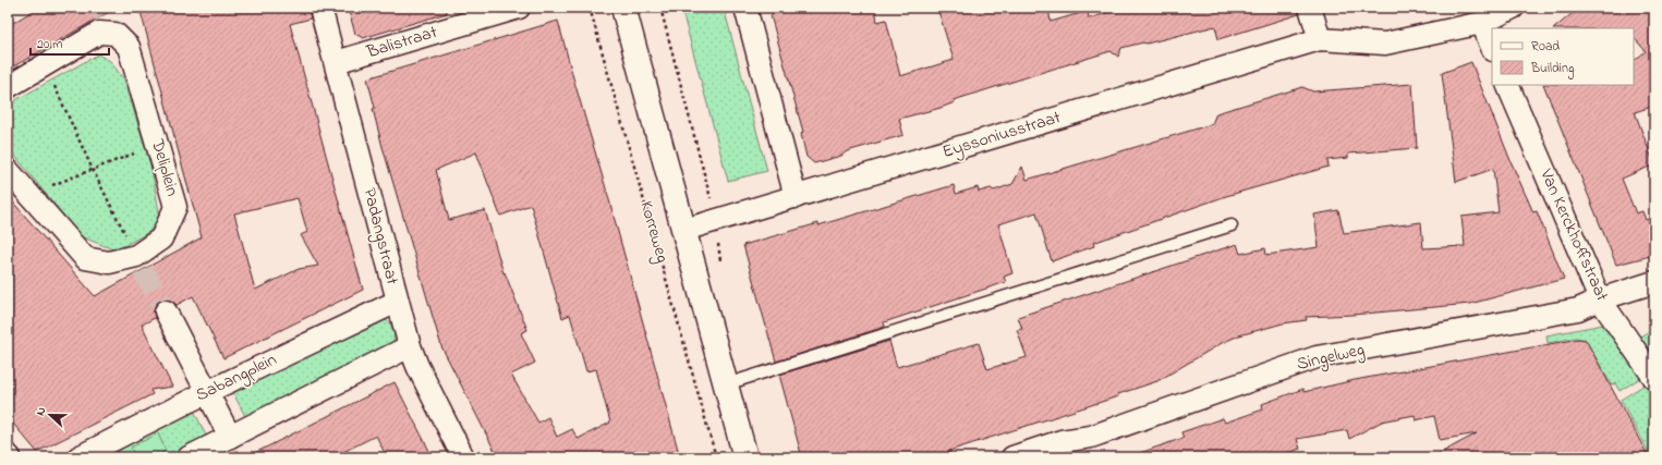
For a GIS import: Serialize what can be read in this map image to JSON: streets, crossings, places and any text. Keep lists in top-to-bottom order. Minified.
{"streets":{"street":["Balistraat","Eyssoniusstraat","Deliplein","Korreweg","Van Kerckhoffstraat","Padangstraat","Singelweg","Sabangplein"]},"crossings":[["Balistraat","Padangstraat"],["Eyssoniusstraat","Korreweg"],["Van Kerckhoffstraat","Singelweg"],["Padangstraat","Sabangplein"]],"legend":["Road","Building"],"scale_bar":"20 m","north":"left"}
